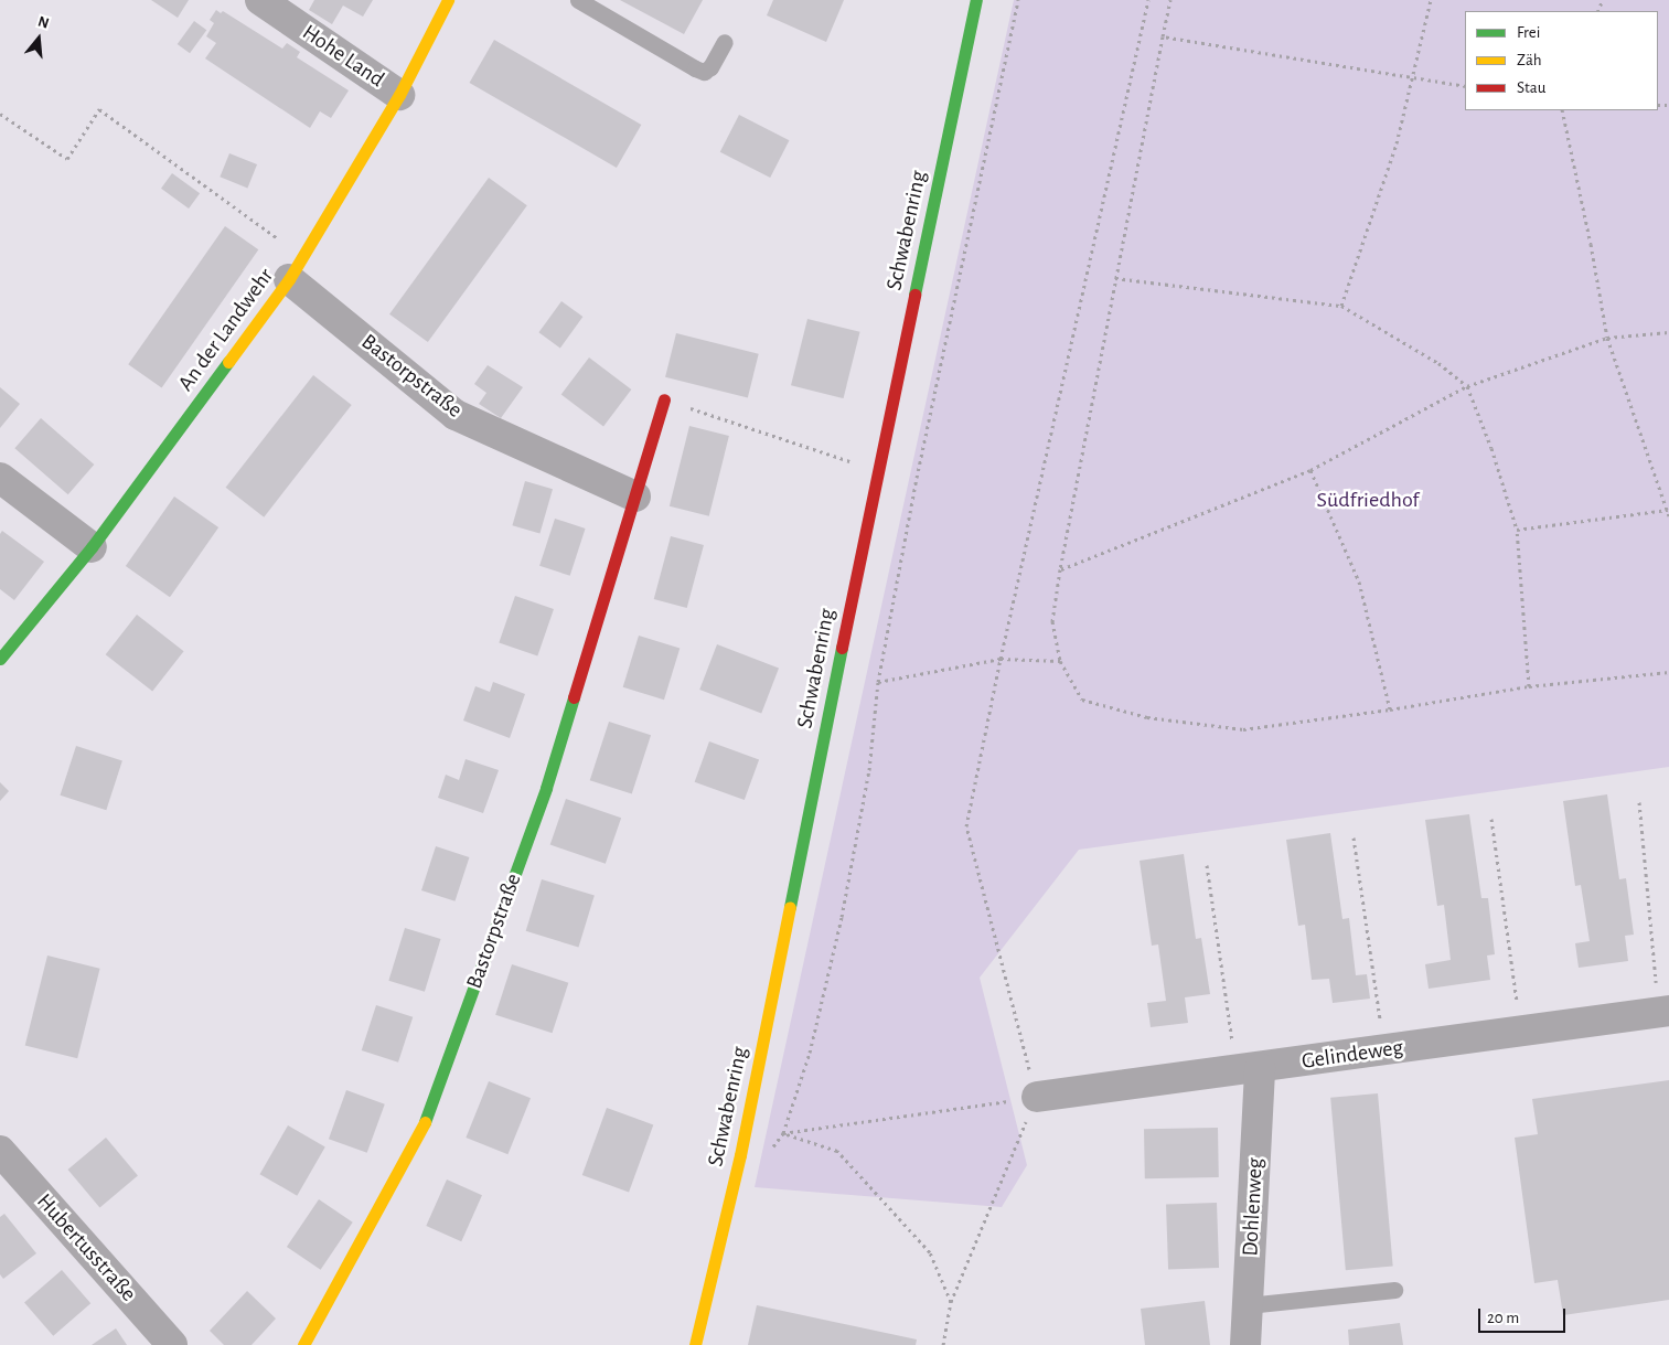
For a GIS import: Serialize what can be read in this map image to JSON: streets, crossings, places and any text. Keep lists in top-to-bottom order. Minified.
{"streets":{"street":["Hohe Land","Schwabenring","An der Landwehr","Bastorpstraße","Gelindeweg","Dohlenweg","Hubertusstraße"]},"crossings":[["Hohe Land","An der Landwehr"],["An der Landwehr","Bastorpstraße"],["Gelindeweg","Dohlenweg"]],"parks":["Südfriedhof"],"legend":["Frei","Zäh","Stau"],"scale_bar":"20 m","north":"top"}
